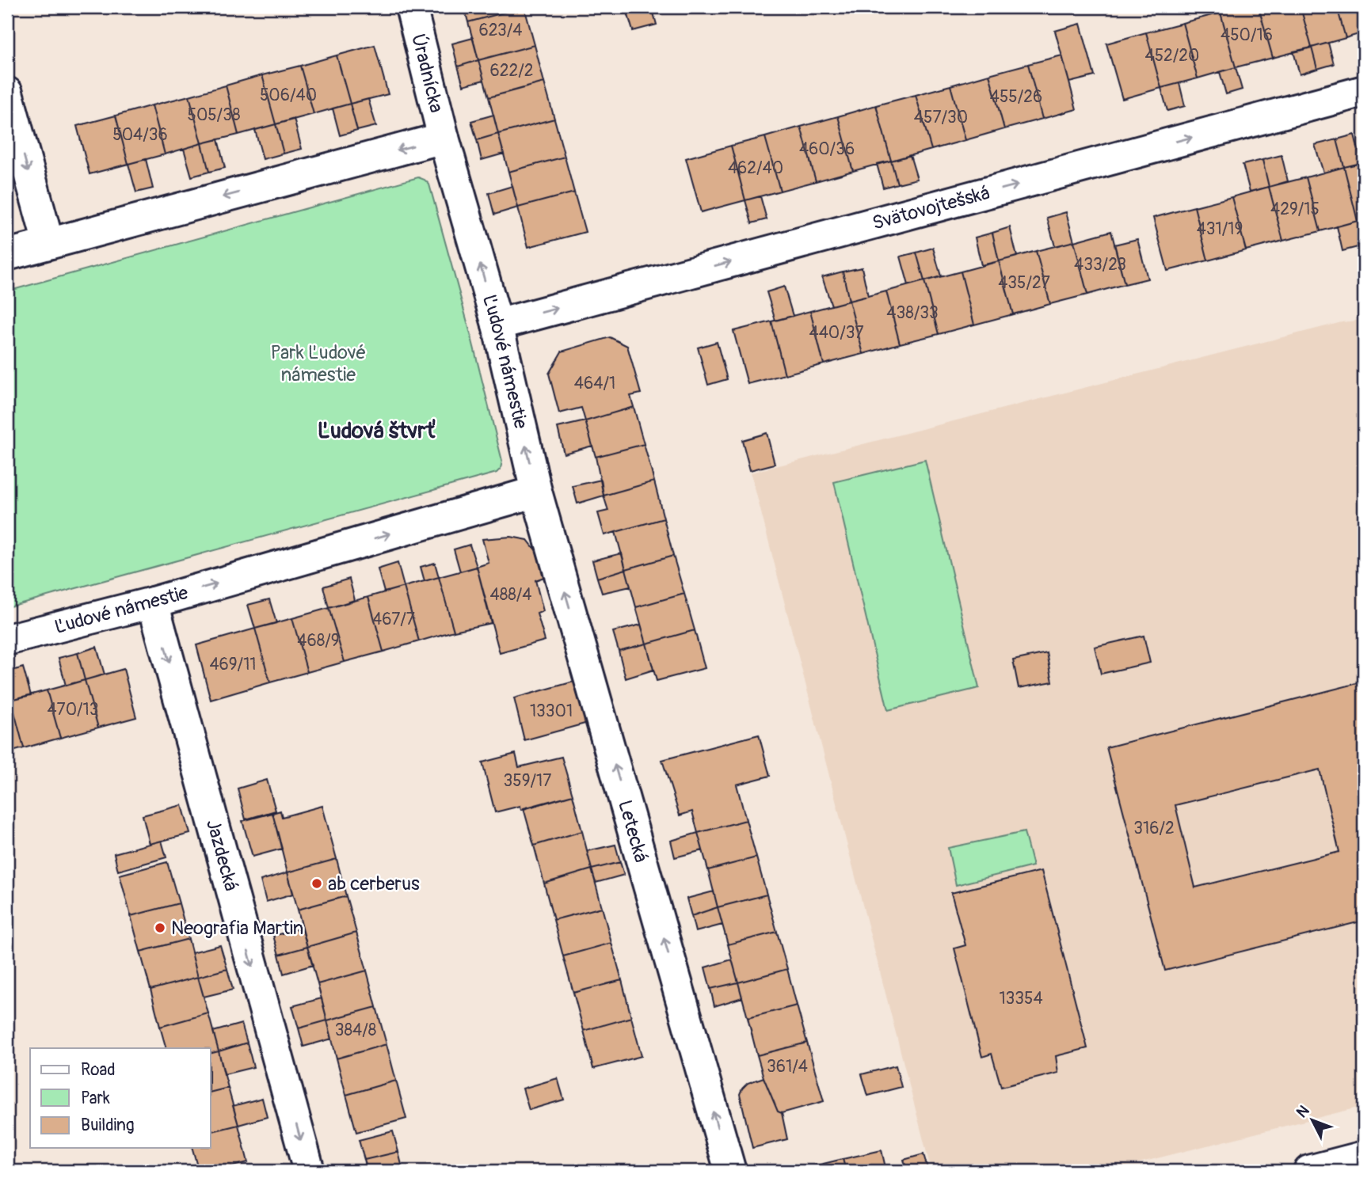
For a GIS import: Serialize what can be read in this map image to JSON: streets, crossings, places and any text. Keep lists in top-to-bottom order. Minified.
{"streets":{"street":["Úradnícka","Svätovojtešská","Ľudové námestie","Letecká","Jazdecká"]},"crossings":[["Úradnícka","Ľudové námestie"],["Svätovojtešská","Ľudové námestie"],["Ľudové námestie","Letecká"],["Ľudové námestie","Jazdecká"]],"one_way":["Svätovojtešská","Letecká","Jazdecká"],"districts":["Ľudová štvrť"],"parks":["Park Ľudové námestie"],"places":["ab cerberus","Neografia Martin"],"house_numbers":["623/4","450/16","452/20","622/2","506/40","455/26","505/38","457/30","504/36","460/36","462/40","429/15","431/19","433/23","435/27","438/33","440/37","464/1","488/4","467/7","468/9","469/11","470/13","13301","359/17","316/2","13354","384/8","361/4"],"legend":["Road","Park","Building"],"north":"top left"}
